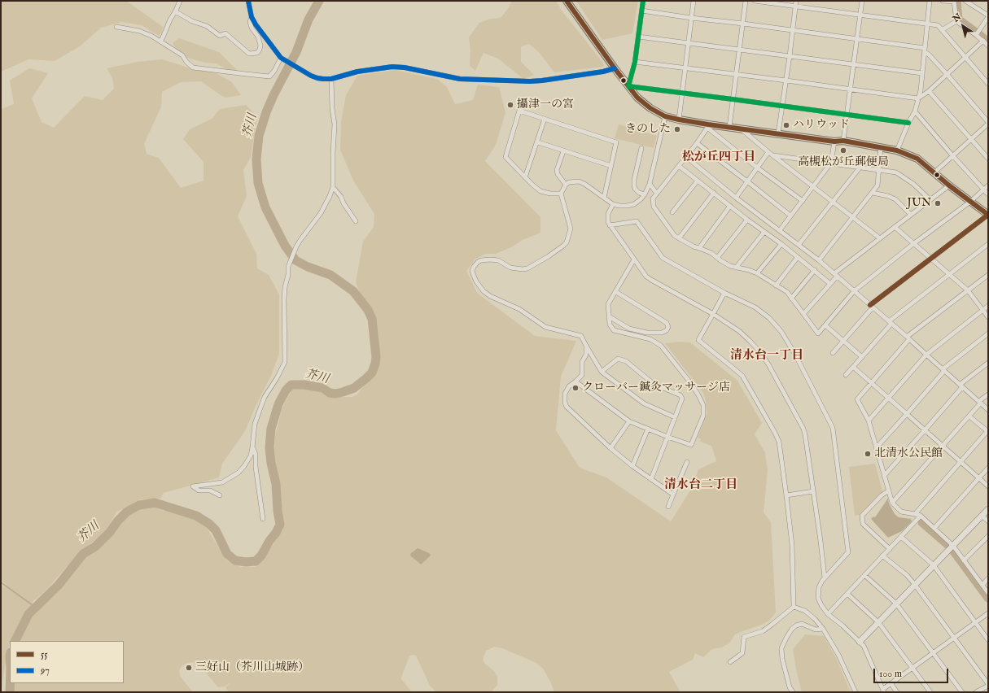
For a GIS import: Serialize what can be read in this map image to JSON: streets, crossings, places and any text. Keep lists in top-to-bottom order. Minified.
{"districts":["松が丘四丁目","清水台一丁目","清水台二丁目"],"water":["芥川"],"places":["攝津一の宮","ハリウッド","きのした","高槻松が丘郵便局","JUN","クローバー鍼灸マッサージ店","北清水公民館","三好山（芥川山城跡）"],"lines":["transit line 55","transit line 97"],"legend":["55","97"],"scale_bar":"100 m","north":"top left"}
